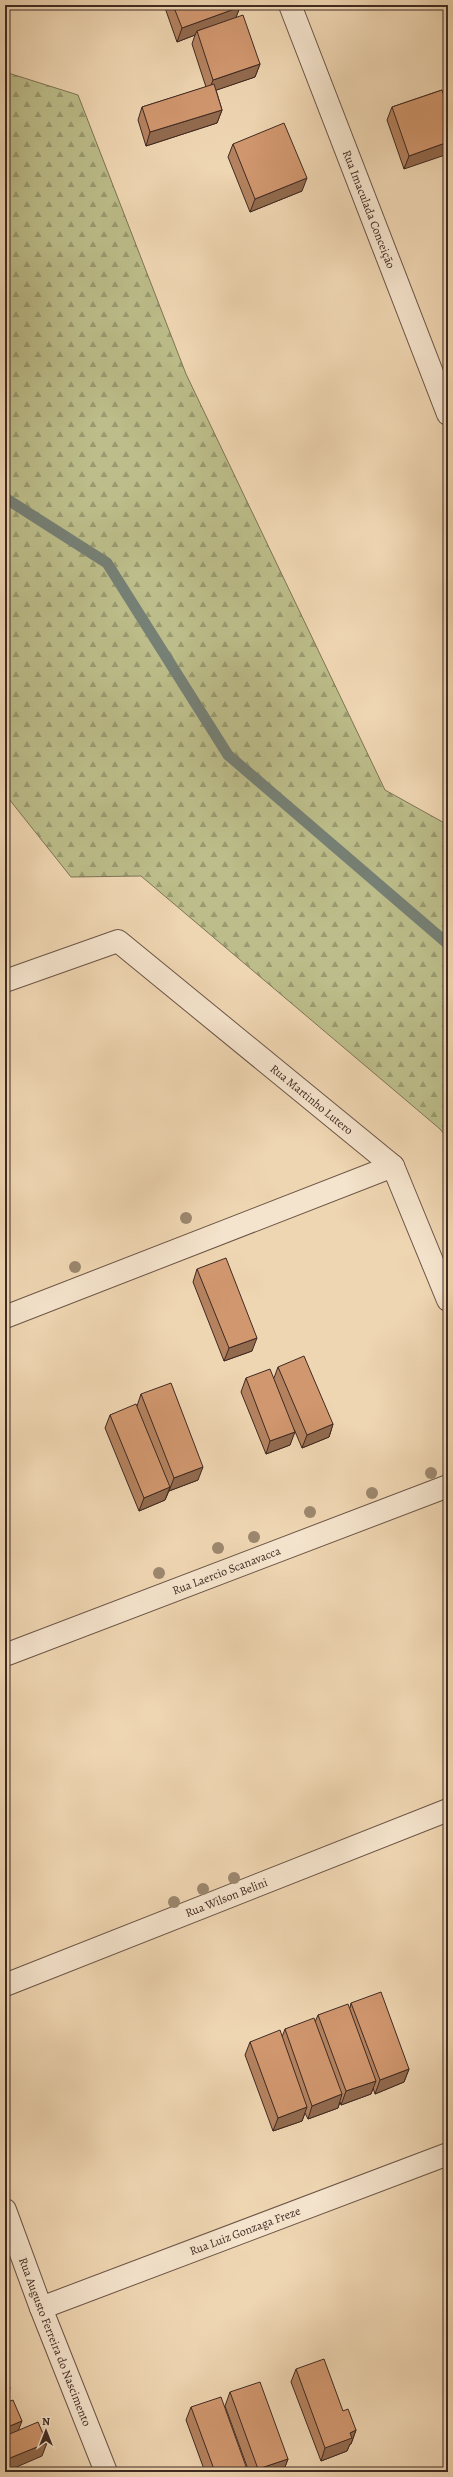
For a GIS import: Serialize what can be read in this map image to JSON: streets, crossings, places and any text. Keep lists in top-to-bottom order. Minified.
{"streets":{"street":["Rua Imaculada Conceição","Rua Martinho Lutero","Rua Laercio Scanavacca","Rua Wilson Belini","Rua Luiz Gonzaga Freze","Rua Augusto Ferreira do Nascimento"]},"crossings":[["Rua Luiz Gonzaga Freze","Rua Augusto Ferreira do Nascimento"]],"north":"top"}
